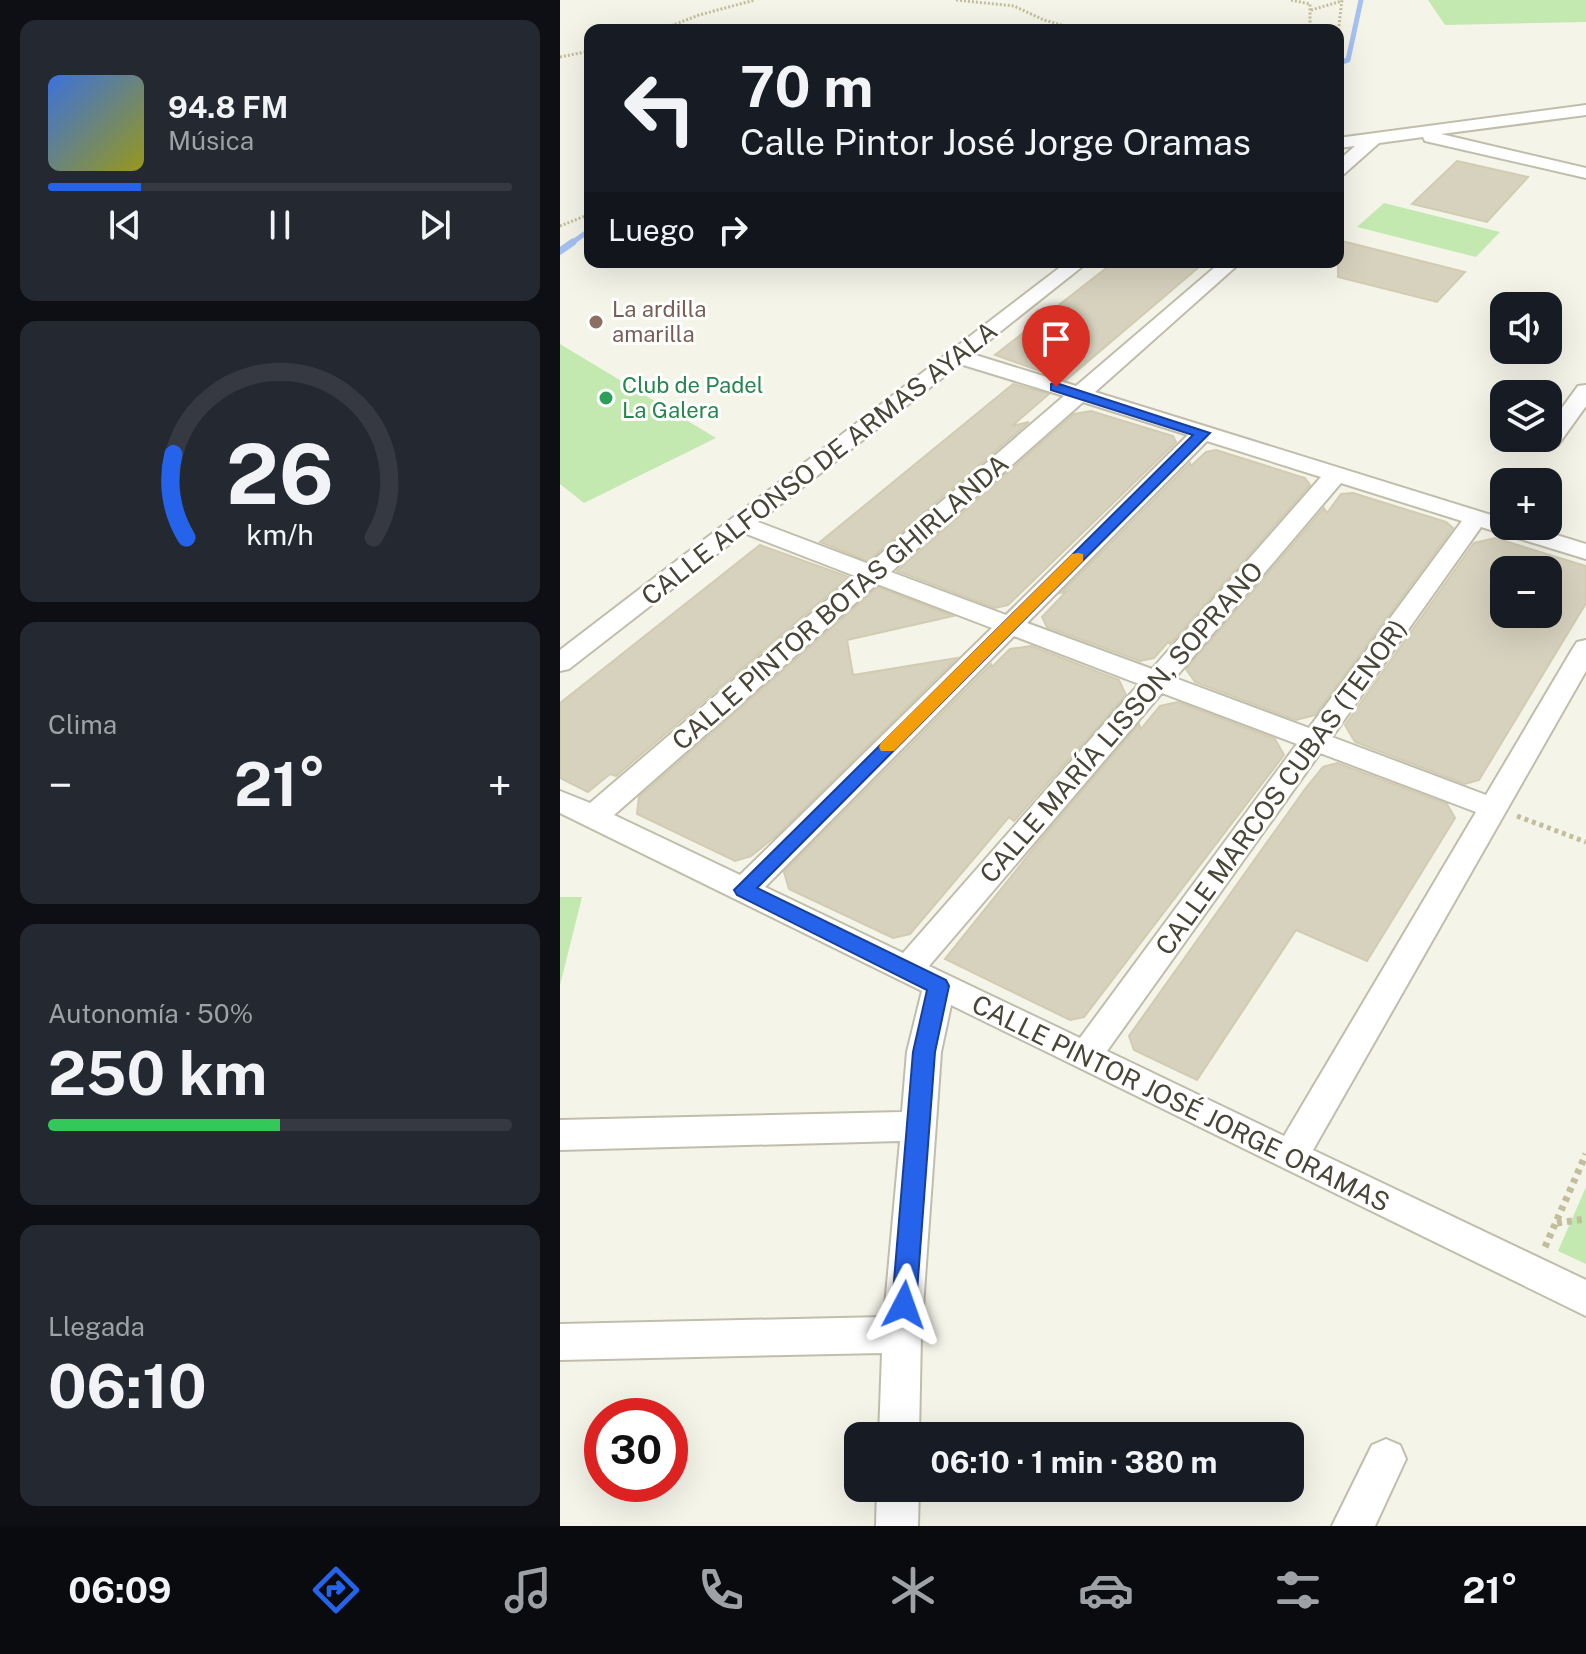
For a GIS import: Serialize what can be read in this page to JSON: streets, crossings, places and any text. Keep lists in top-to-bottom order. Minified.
{"streets":{"street":["CALLE ALFONSO DE ARMAS AYALA","CALLE PINTOR BOTAS GHIRLANDA","CALLE MARÍA LISSON, SOPRANO","CALLE MARCOS CUBAS (TENOR)","CALLE PINTOR JOSÉ JORGE ORAMAS"]},"crossings":[["CALLE PINTOR BOTAS GHIRLANDA","CALLE PINTOR JOSÉ JORGE ORAMAS"],["CALLE MARÍA LISSON, SOPRANO","CALLE PINTOR JOSÉ JORGE ORAMAS"],["CALLE MARCOS CUBAS (TENOR)","CALLE PINTOR JOSÉ JORGE ORAMAS"]],"places":["La ardilla amarilla","Club de Padel La Galera"],"page":{"turn":["70 m","Calle Pintor José Jorge Oramas"],"song":["94.8 FM","Música"],"then":"Luego","map_buttons":["+","−"],"tile":["Clima",["Autonomía · 50%","250 km"],["Llegada","06:10"]],"heat":["−","21°","+"],"limit":"30","trip":"06:10 · 1 min · 380 m","tabs":["06:09","21°"],"gauge":["26","km/h"]}}
